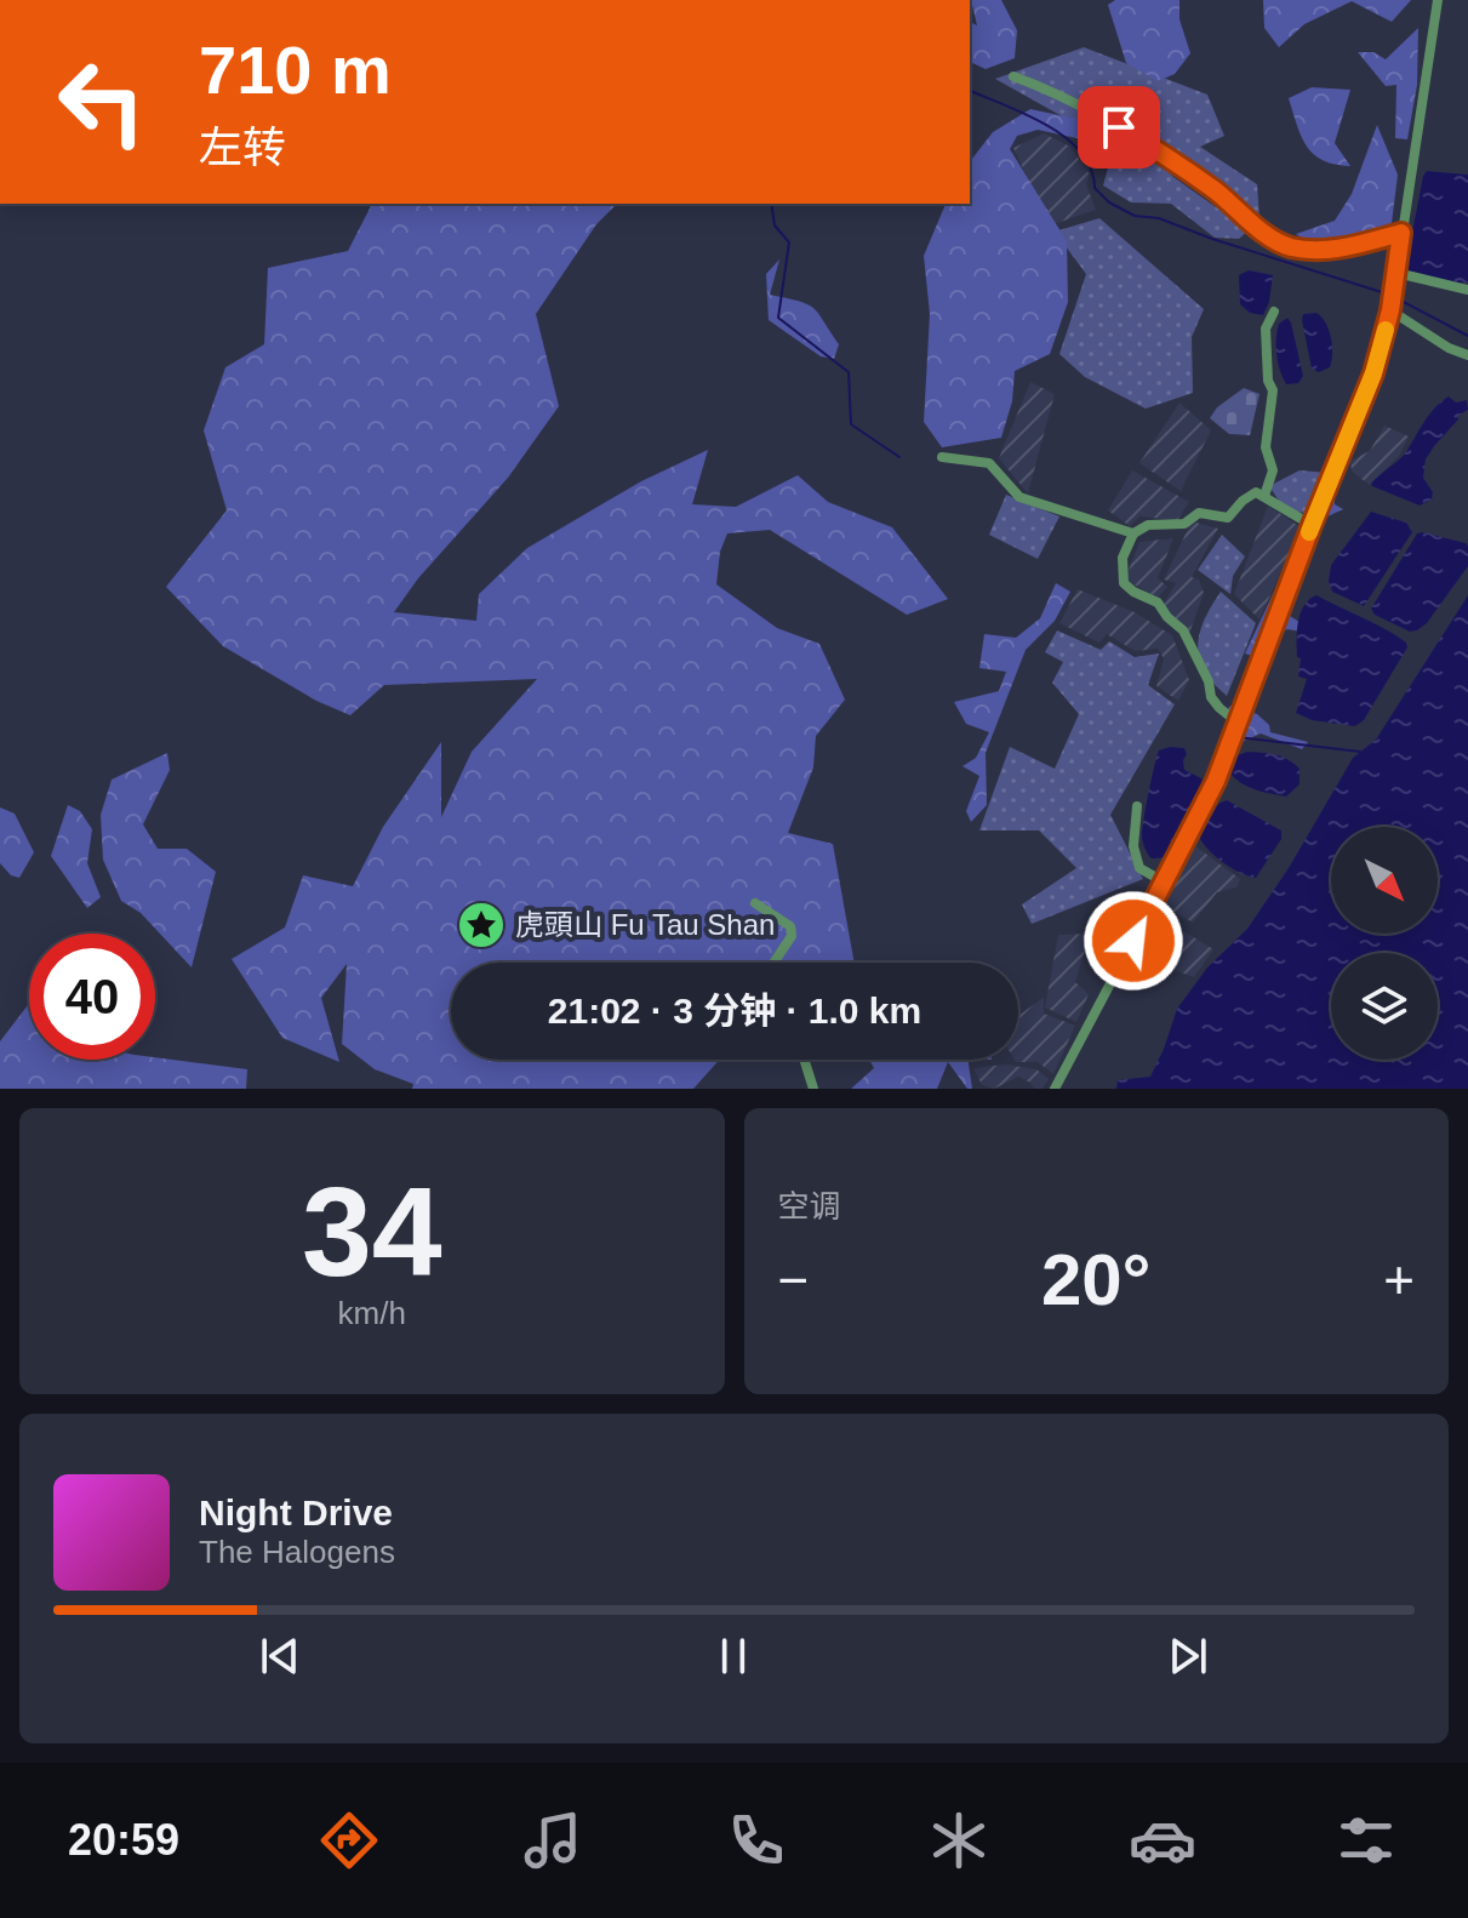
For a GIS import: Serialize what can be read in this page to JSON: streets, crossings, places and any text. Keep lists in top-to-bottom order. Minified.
{"places":{"place":["虎頭山 Fu Tau Shan"]},"north":"bottom right","page":{"turn":["710 m","左转"],"limit":"40","trip":"21:02 · 3 分钟 · 1.0 km","tile":[["34","km/h"],"空调"],"heat":["−","20°","+"],"song":["Night Drive","The Halogens"],"tabs":"20:59"}}
